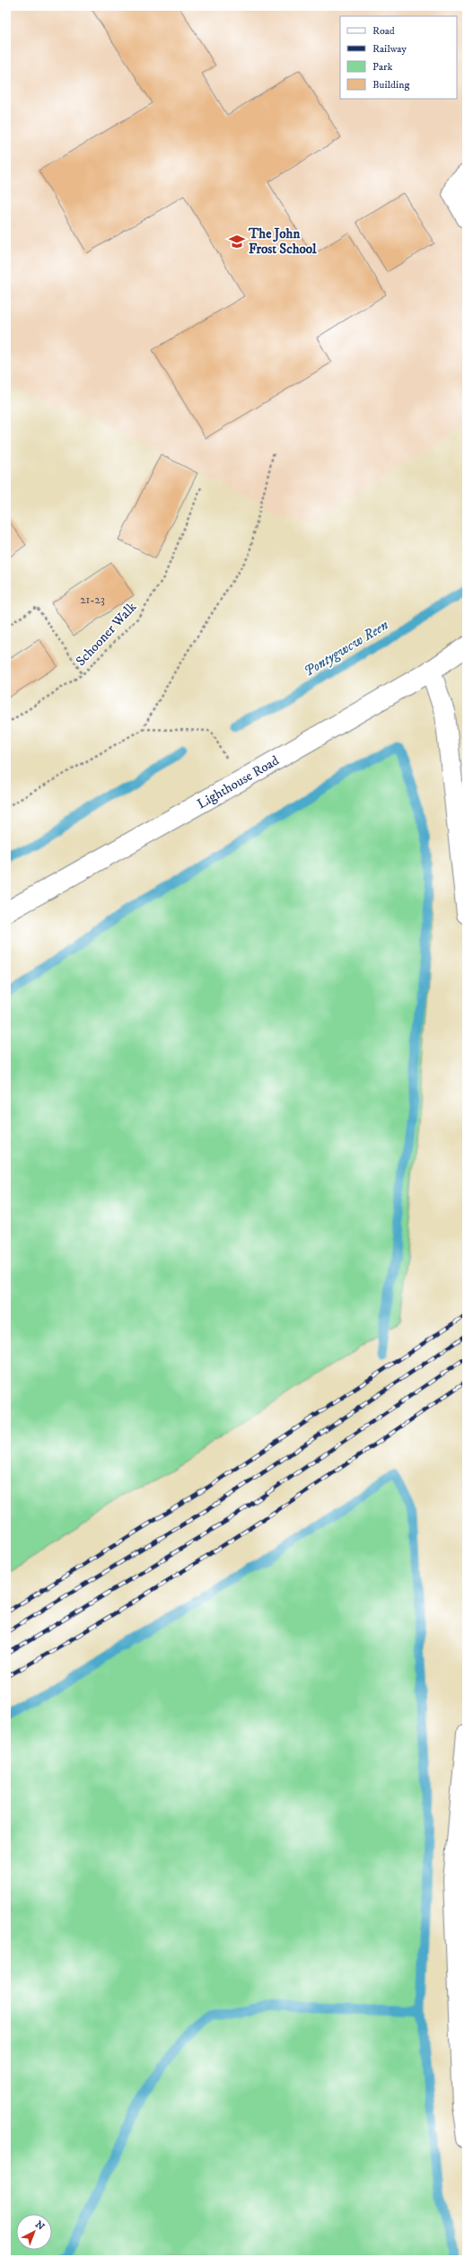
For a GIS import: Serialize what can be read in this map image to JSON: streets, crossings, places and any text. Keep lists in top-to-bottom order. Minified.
{"streets":{"street":["Lighthouse Road"],"path":["Schooner Walk"]},"water":["Pontygwcw Reen"],"places":{"school or university":["The John Frost School"]},"house_numbers":["21-23"],"legend":["Road","Railway","Park","Building"],"north":"top right"}
